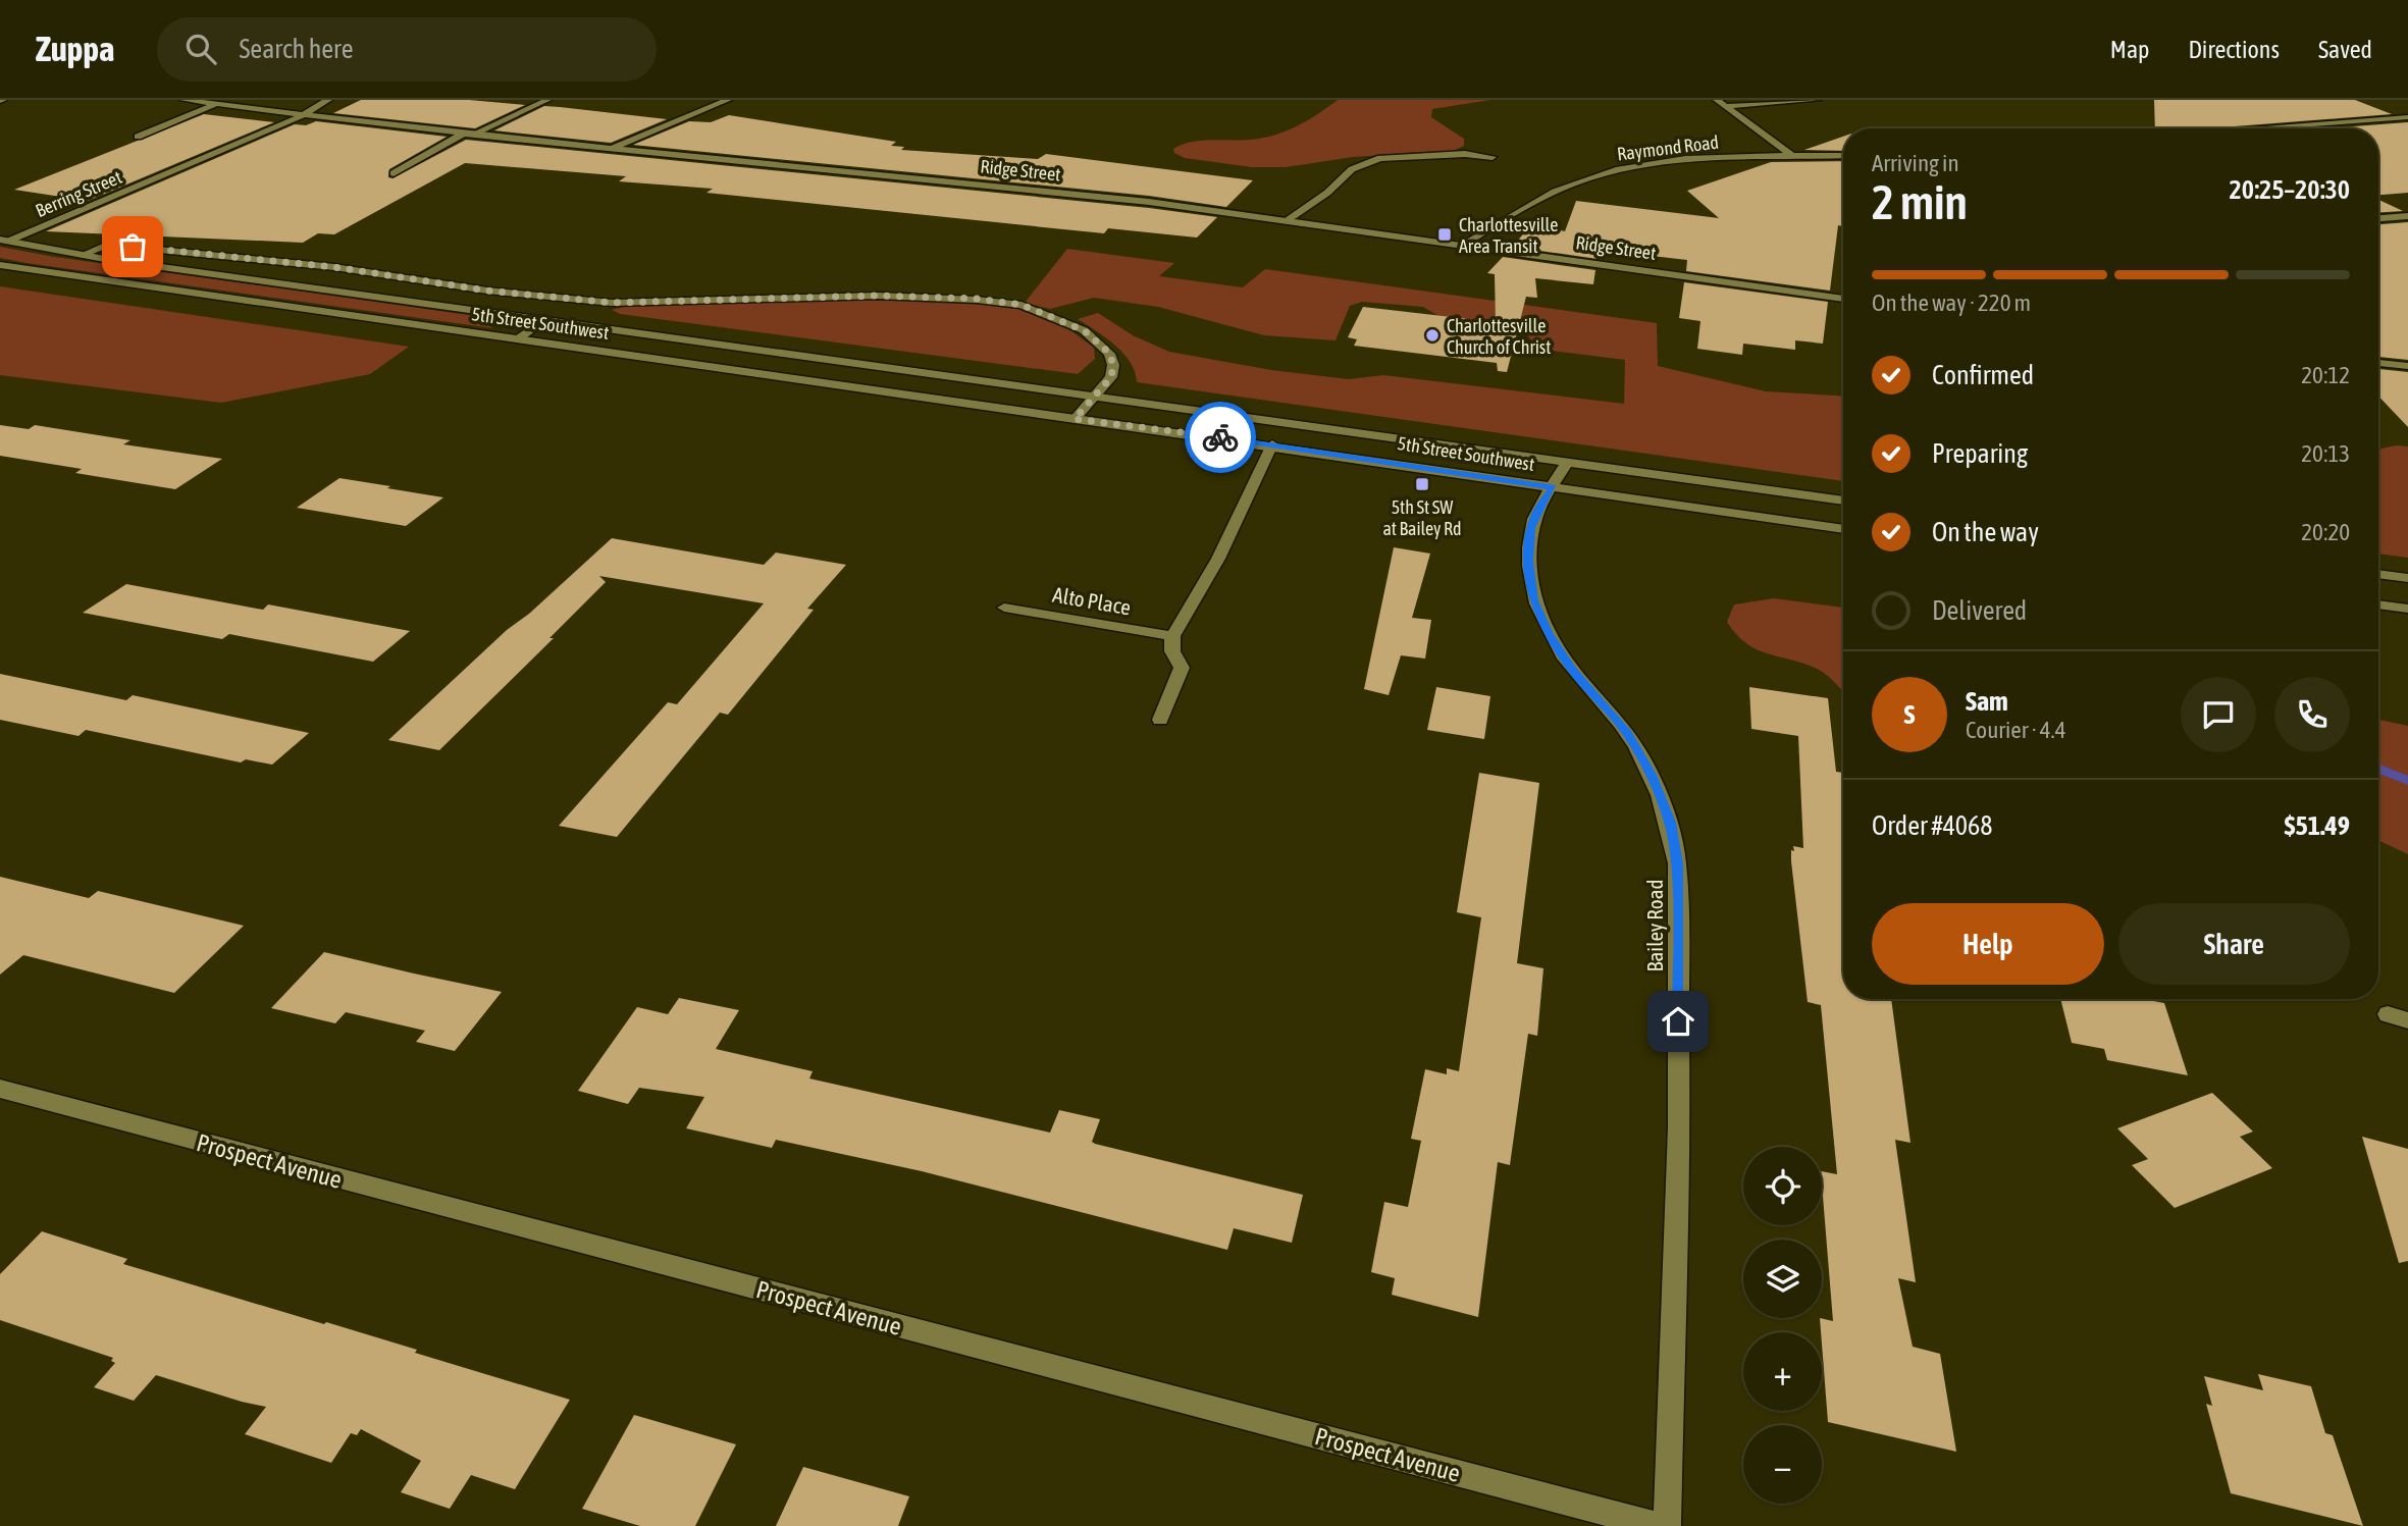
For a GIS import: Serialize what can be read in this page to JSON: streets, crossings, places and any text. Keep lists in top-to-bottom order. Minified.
{"streets":{"street":["Raymond Road","Ridge Street","Berring Street","5th Street Southwest","Alto Place","Bailey Road","Prospect Avenue"]},"crossings":[["Raymond Road","Ridge Street"],["Ridge Street","Berring Street"],["Berring Street","5th Street Southwest"],["5th Street Southwest","Bailey Road"]],"places":{"transit":["Charlottesville Area Transit","5th St SW at Bailey Rd"],"other":["Charlottesville Church of Christ"]},"page":{"header":"Zuppa","search":"Search here","nav":["Map","Directions","Saved"],"heading":["2 min","Arriving in","20:25–20:30"],"panel":["Sam","Courier · 4.4","Order #4068","$51.49"],"bar":"On the way · 220 m","list":[["Confirmed","20:12"],["Preparing","20:13"],["On the way","20:20"],"Delivered"],"round":"S","buttons":["Help","Share"],"map_buttons":["+","−"]}}
